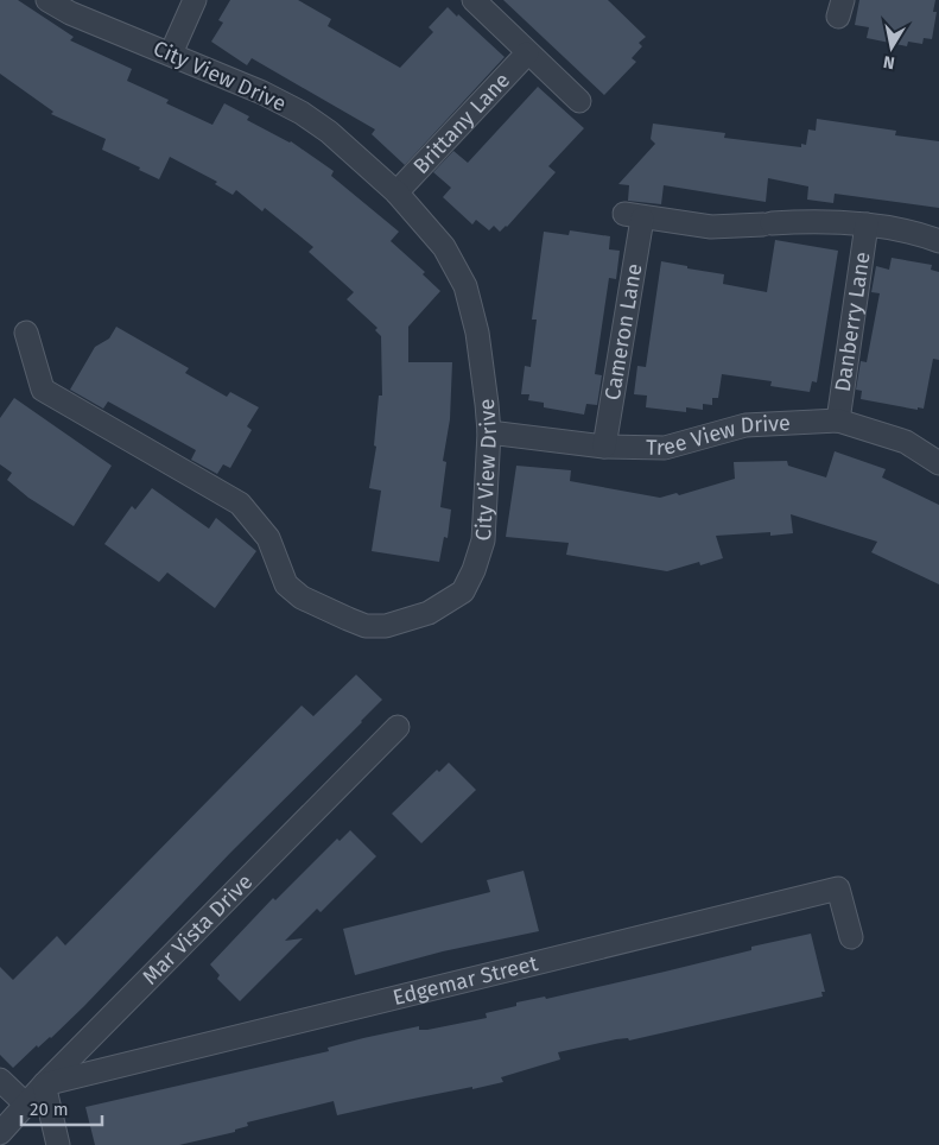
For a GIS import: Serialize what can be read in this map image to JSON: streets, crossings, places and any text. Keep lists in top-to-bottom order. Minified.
{"streets":{"street":["City View Drive","Brittany Lane","Danberry Lane","Cameron Lane","Tree View Drive","Mar Vista Drive","Edgemar Street"]},"crossings":[["City View Drive","Brittany Lane"],["City View Drive","Tree View Drive"],["Danberry Lane","Cameron Lane"],["Danberry Lane","Tree View Drive"],["Cameron Lane","Tree View Drive"],["Mar Vista Drive","Edgemar Street"]],"scale_bar":"20 m","north":"bottom"}
